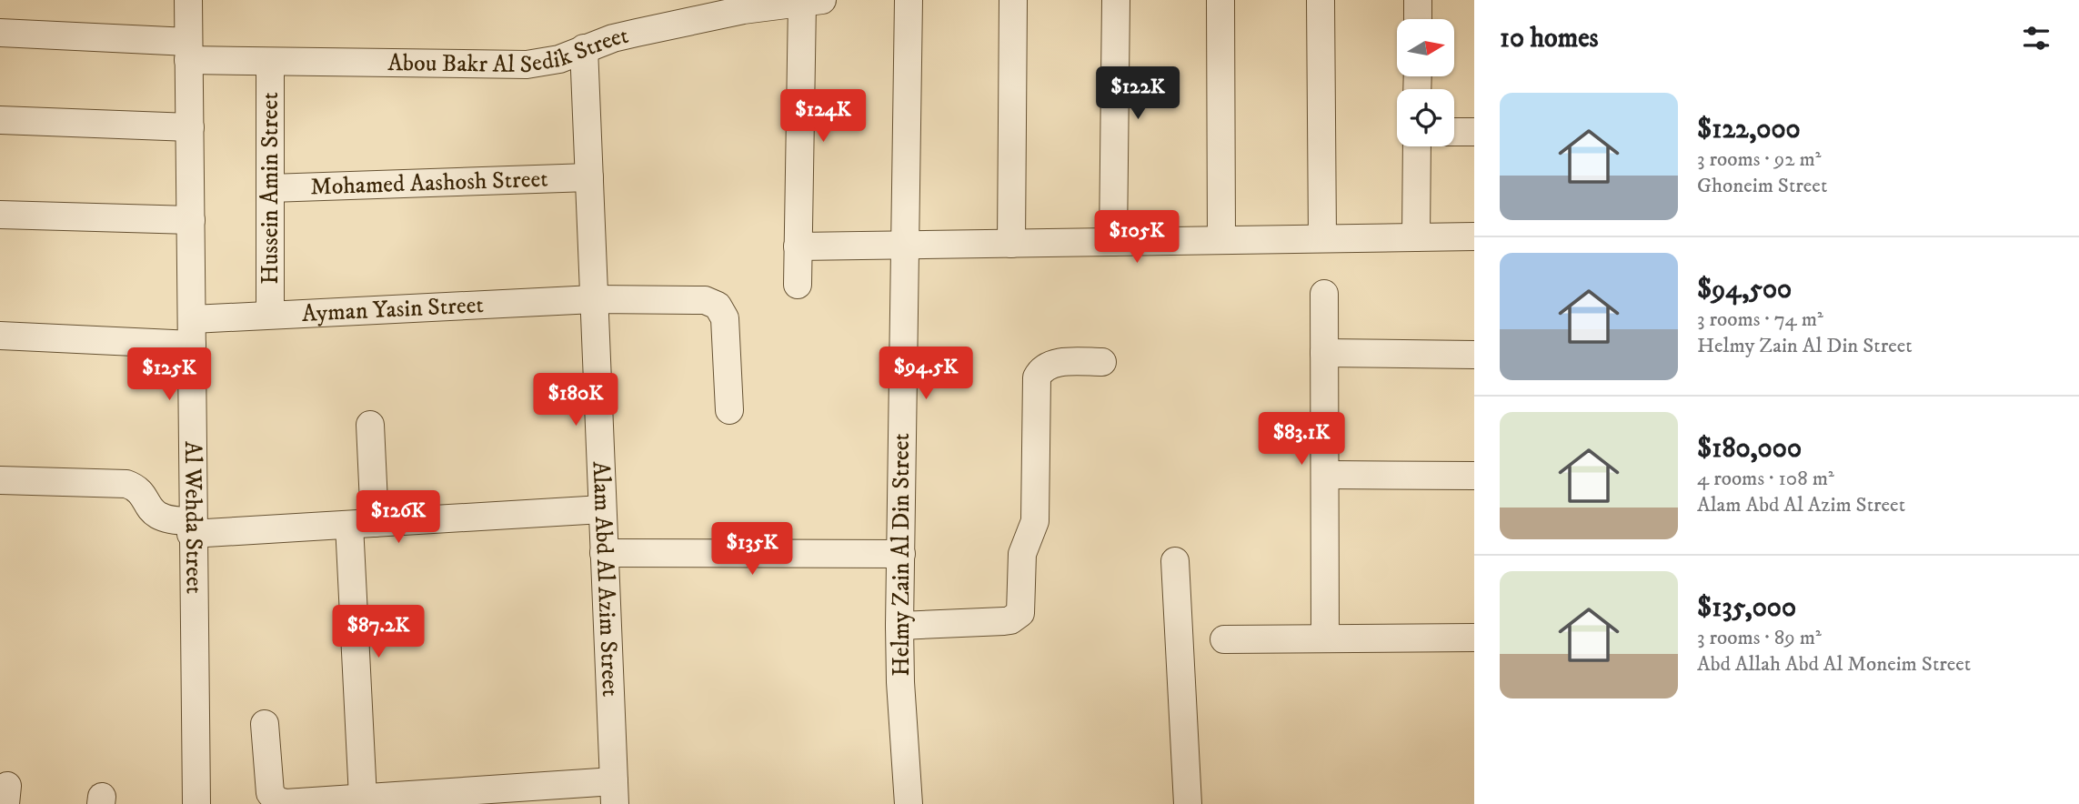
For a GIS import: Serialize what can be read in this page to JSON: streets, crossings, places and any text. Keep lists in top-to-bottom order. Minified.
{"streets":{"street":["Abou Bakr Al Sedik Street","Mohamed Aashosh Street","Hussein Amin Street","Ayman Yasin Street","Al Wehda Street","Helmy Zain Al Din Street","Alam Abd Al Azim Street"]},"crossings":[["Abou Bakr Al Sedik Street","Hussein Amin Street"],["Abou Bakr Al Sedik Street","Al Wehda Street"],["Abou Bakr Al Sedik Street","Alam Abd Al Azim Street"],["Mohamed Aashosh Street","Hussein Amin Street"],["Mohamed Aashosh Street","Alam Abd Al Azim Street"],["Hussein Amin Street","Ayman Yasin Street"],["Ayman Yasin Street","Al Wehda Street"],["Ayman Yasin Street","Alam Abd Al Azim Street"]],"north":"right","page":{"heading":"10 homes","price":["$122K","$124K","$105K","$94.5K","$125K","$180K","$83.1K","$126K","$135K","$87.2K"],"list":[{"name":"$122,000","note":"3 rooms · 92 m² · Ghoneim Street"},{"name":"$94,500","note":"3 rooms · 74 m² · Helmy Zain Al Din Street"},{"name":"$180,000","note":"4 rooms · 108 m² · Alam Abd Al Azim Street"},{"name":"$135,000","note":"3 rooms · 89 m² · Abd Allah Abd Al Moneim Street"}]}}
